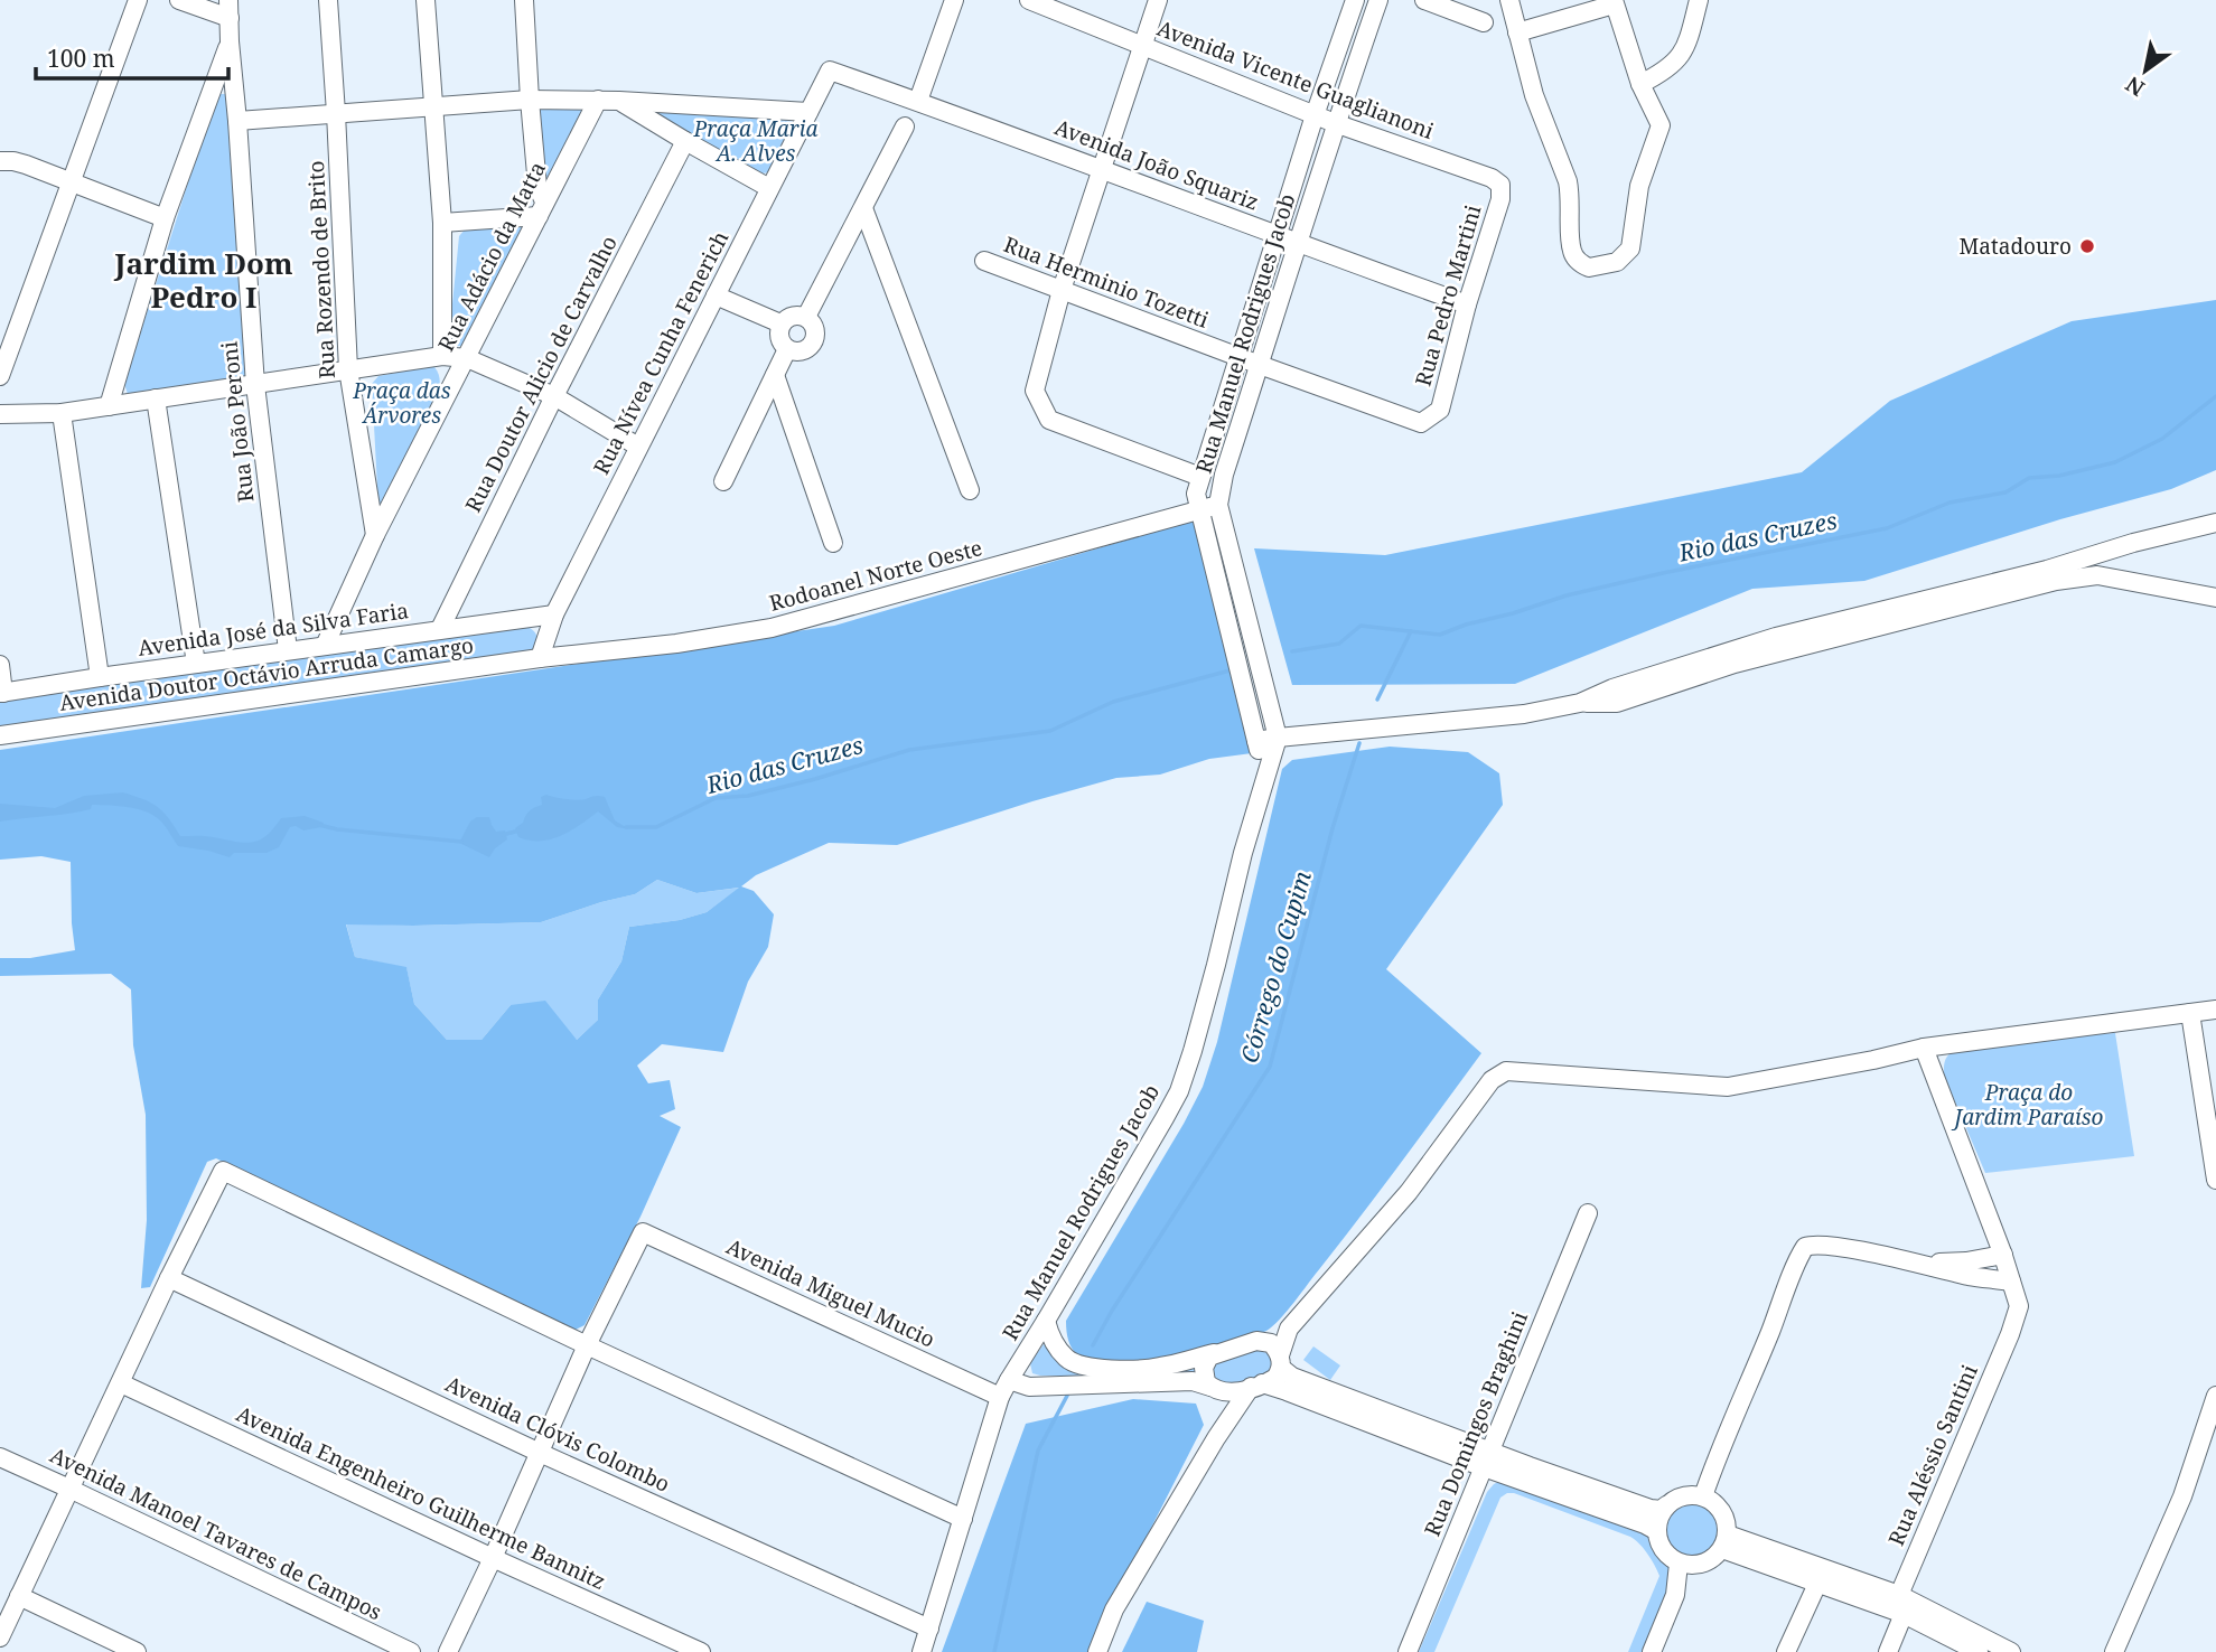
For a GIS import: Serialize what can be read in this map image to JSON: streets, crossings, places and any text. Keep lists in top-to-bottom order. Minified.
{"streets":{"street":["Avenida Vicente Guaglianoni","Avenida João Squariz","Rua Adácio da Matta","Rua Rozendo de Brito","Rua Herminio Tozetti","Rua Pedro Martini","Rua Manuel Rodrigues Jacob","Rua Nívea Cunha Fenerich","Rua Doutor Alicio de Carvalho","Rua João Peroni","Rodoanel Norte Oeste","Avenida José da Silva Faria","Avenida Doutor Octávio Arruda Camargo","Avenida Miguel Mucio","Rua Domingos Braghini","Avenida Clóvis Colombo","Rua Aléssio Santini","Avenida Engenheiro Guilherme Bannitz","Avenida Manoel Tavares de Campos"]},"crossings":[["Avenida Vicente Guaglianoni","Rua Pedro Martini"],["Avenida Vicente Guaglianoni","Rua Manuel Rodrigues Jacob"],["Avenida João Squariz","Rua Pedro Martini"],["Avenida João Squariz","Rua Manuel Rodrigues Jacob"],["Avenida João Squariz","Rua Nívea Cunha Fenerich"],["Rua Adácio da Matta","Rua Rozendo de Brito"],["Rua Adácio da Matta","Avenida José da Silva Faria"],["Rua Herminio Tozetti","Rua Pedro Martini"],["Rua Herminio Tozetti","Rua Manuel Rodrigues Jacob"],["Rua Manuel Rodrigues Jacob","Rodoanel Norte Oeste"],["Rua Manuel Rodrigues Jacob","Avenida Miguel Mucio"],["Rua Manuel Rodrigues Jacob","Avenida Clóvis Colombo"],["Rua Nívea Cunha Fenerich","Rodoanel Norte Oeste"],["Rua Nívea Cunha Fenerich","Avenida José da Silva Faria"],["Rua Nívea Cunha Fenerich","Avenida Doutor Octávio Arruda Camargo"],["Rua Doutor Alicio de Carvalho","Avenida José da Silva Faria"],["Rua João Peroni","Avenida José da Silva Faria"],["Rodoanel Norte Oeste","Avenida Doutor Octávio Arruda Camargo"]],"districts":["Jardim Dom Pedro I"],"water":["Rio das Cruzes","Córrego do Cupim"],"parks":["Praça Maria A. Alves","Praça das Árvores","Praça do Jardim Paraíso"],"places":["Matadouro"],"scale_bar":"100 m","north":"bottom left"}
